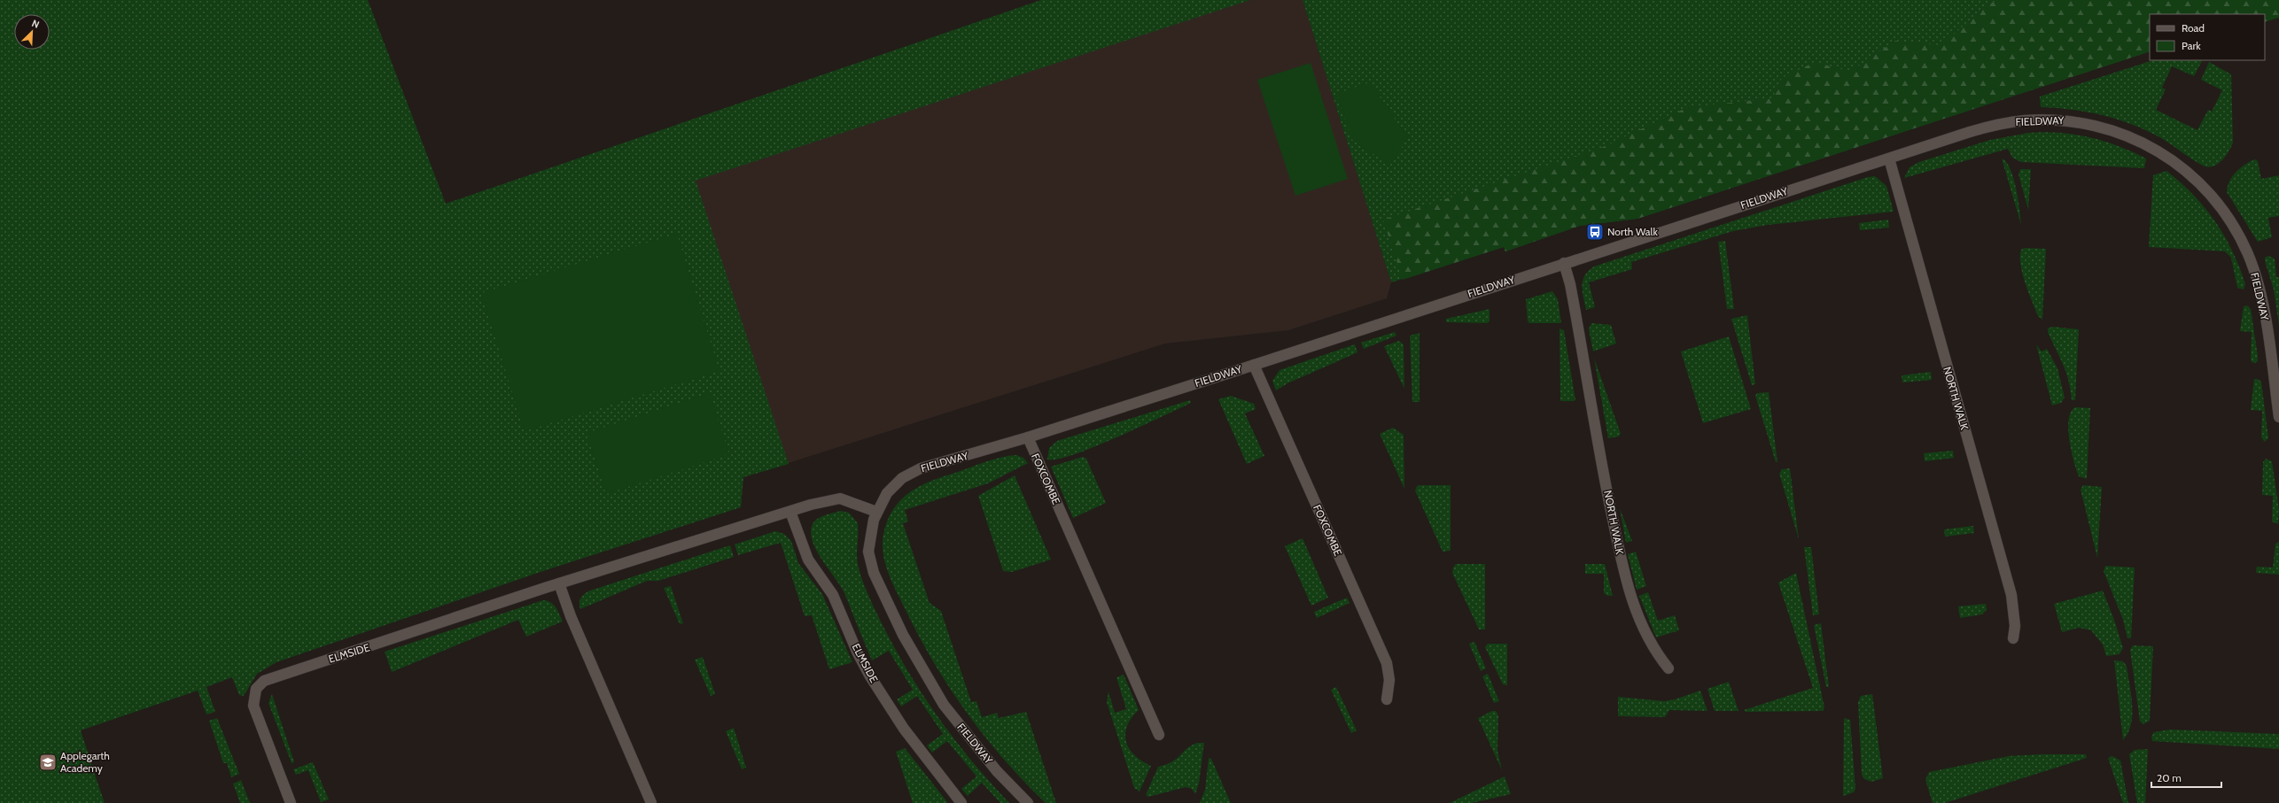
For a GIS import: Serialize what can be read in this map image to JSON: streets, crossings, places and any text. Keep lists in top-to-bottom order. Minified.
{"streets":{"street":["FIELDWAY","NORTH WALK","FOXCOMBE","ELMSIDE"]},"crossings":[["FIELDWAY","NORTH WALK"],["FIELDWAY","FOXCOMBE"],["FIELDWAY","ELMSIDE"]],"places":{"bus stop":["North Walk"],"school or university":["Applegarth Academy"]},"legend":["Road","Park"],"scale_bar":"20 m","north":"top right"}
